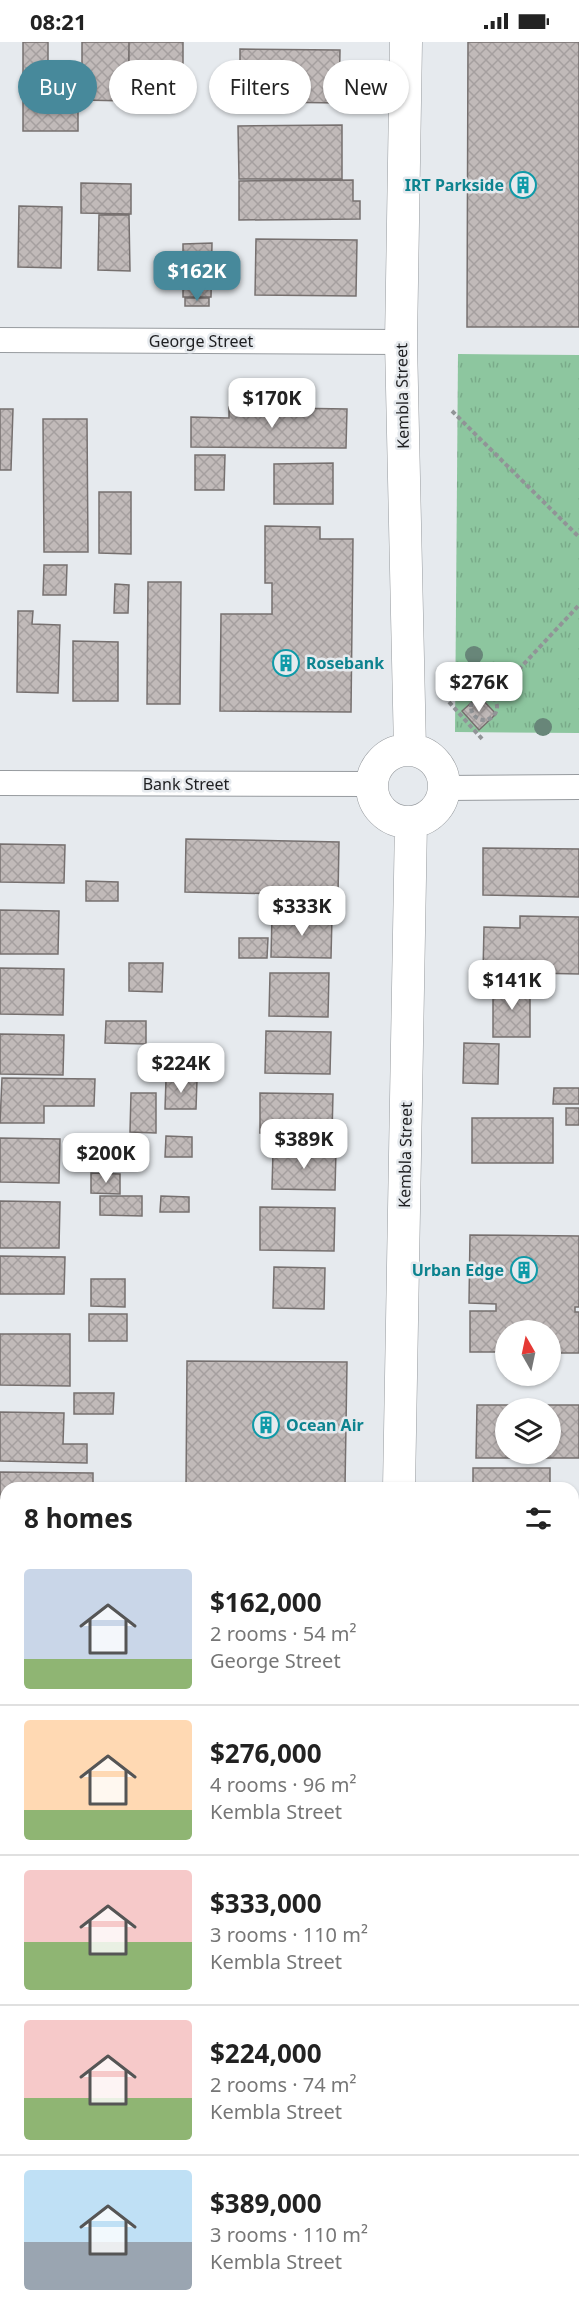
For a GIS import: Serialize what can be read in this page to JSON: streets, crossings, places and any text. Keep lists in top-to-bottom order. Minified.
{"streets":{"street":["George Street","Kembla Street","Bank Street"]},"crossings":[["George Street","Kembla Street"],["Kembla Street","Bank Street"]],"places":{"building":["IRT Parkside","Rosebank","Urban Edge","Ocean Air"]},"north":"top","page":{"status":"08:21","chip":["Buy","Rent","Filters","New"],"price":["$162K","$170K","$276K","$333K","$141K","$224K","$389K","$200K"],"heading":"8 homes","list":[{"name":"$162,000","note":"2 rooms · 54 m² · George Street"},{"name":"$276,000","note":"4 rooms · 96 m² · Kembla Street"},{"name":"$333,000","note":"3 rooms · 110 m² · Kembla Street"},{"name":"$224,000","note":"2 rooms · 74 m² · Kembla Street"},{"name":"$389,000","note":"3 rooms · 110 m² · Kembla Street"}]}}
